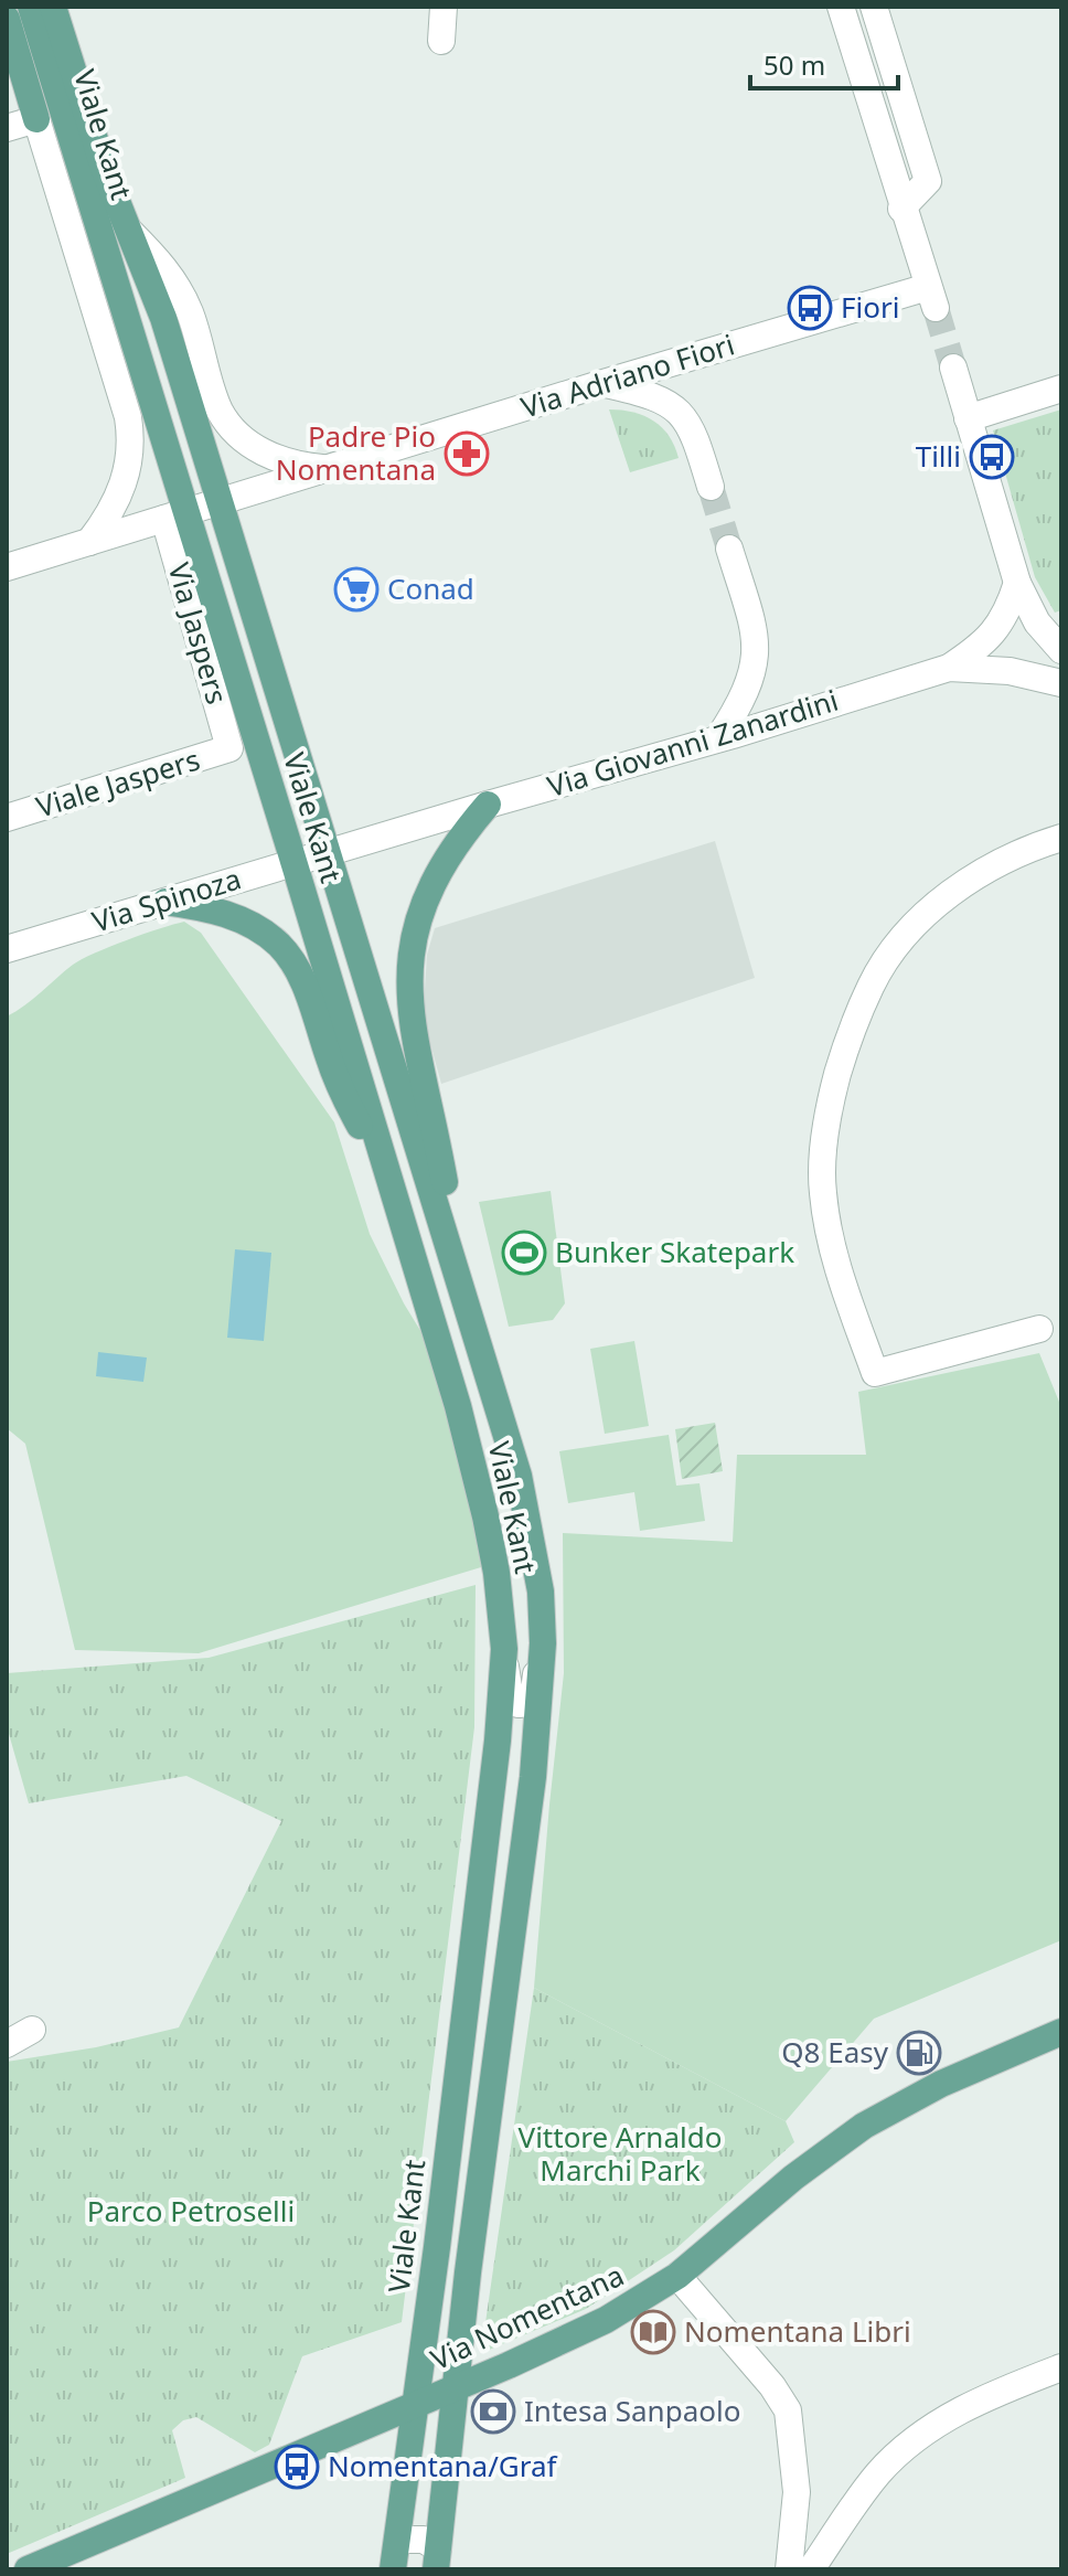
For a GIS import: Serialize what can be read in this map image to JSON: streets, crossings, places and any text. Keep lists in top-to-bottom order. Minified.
{"streets":{"main road":["Viale Kant","Via Nomentana"],"street":["Via Adriano Fiori","Via Jaspers","Via Giovanni Zanardini","Viale Jaspers","Via Spinoza"]},"crossings":[["Viale Kant","Via Adriano Fiori"],["Viale Kant","Via Jaspers"],["Viale Kant","Via Giovanni Zanardini"],["Viale Kant","Via Spinoza"],["Viale Kant","Via Nomentana"],["Via Adriano Fiori","Via Jaspers"],["Via Jaspers","Viale Jaspers"],["Via Giovanni Zanardini","Via Spinoza"]],"parks":["Vittore Arnaldo Marchi Park","Parco Petroselli"],"places":{"bus stop":["Fiori","Tilli","Nomentana/Graf"],"pharmacy":["Padre Pio Nomentana"],"supermarket":["Conad"],"sports":["Bunker Skatepark"],"fuel station":["Q8 Easy"],"library":["Nomentana Libri"],"bank":["Intesa Sanpaolo"]},"scale_bar":"50 m"}
